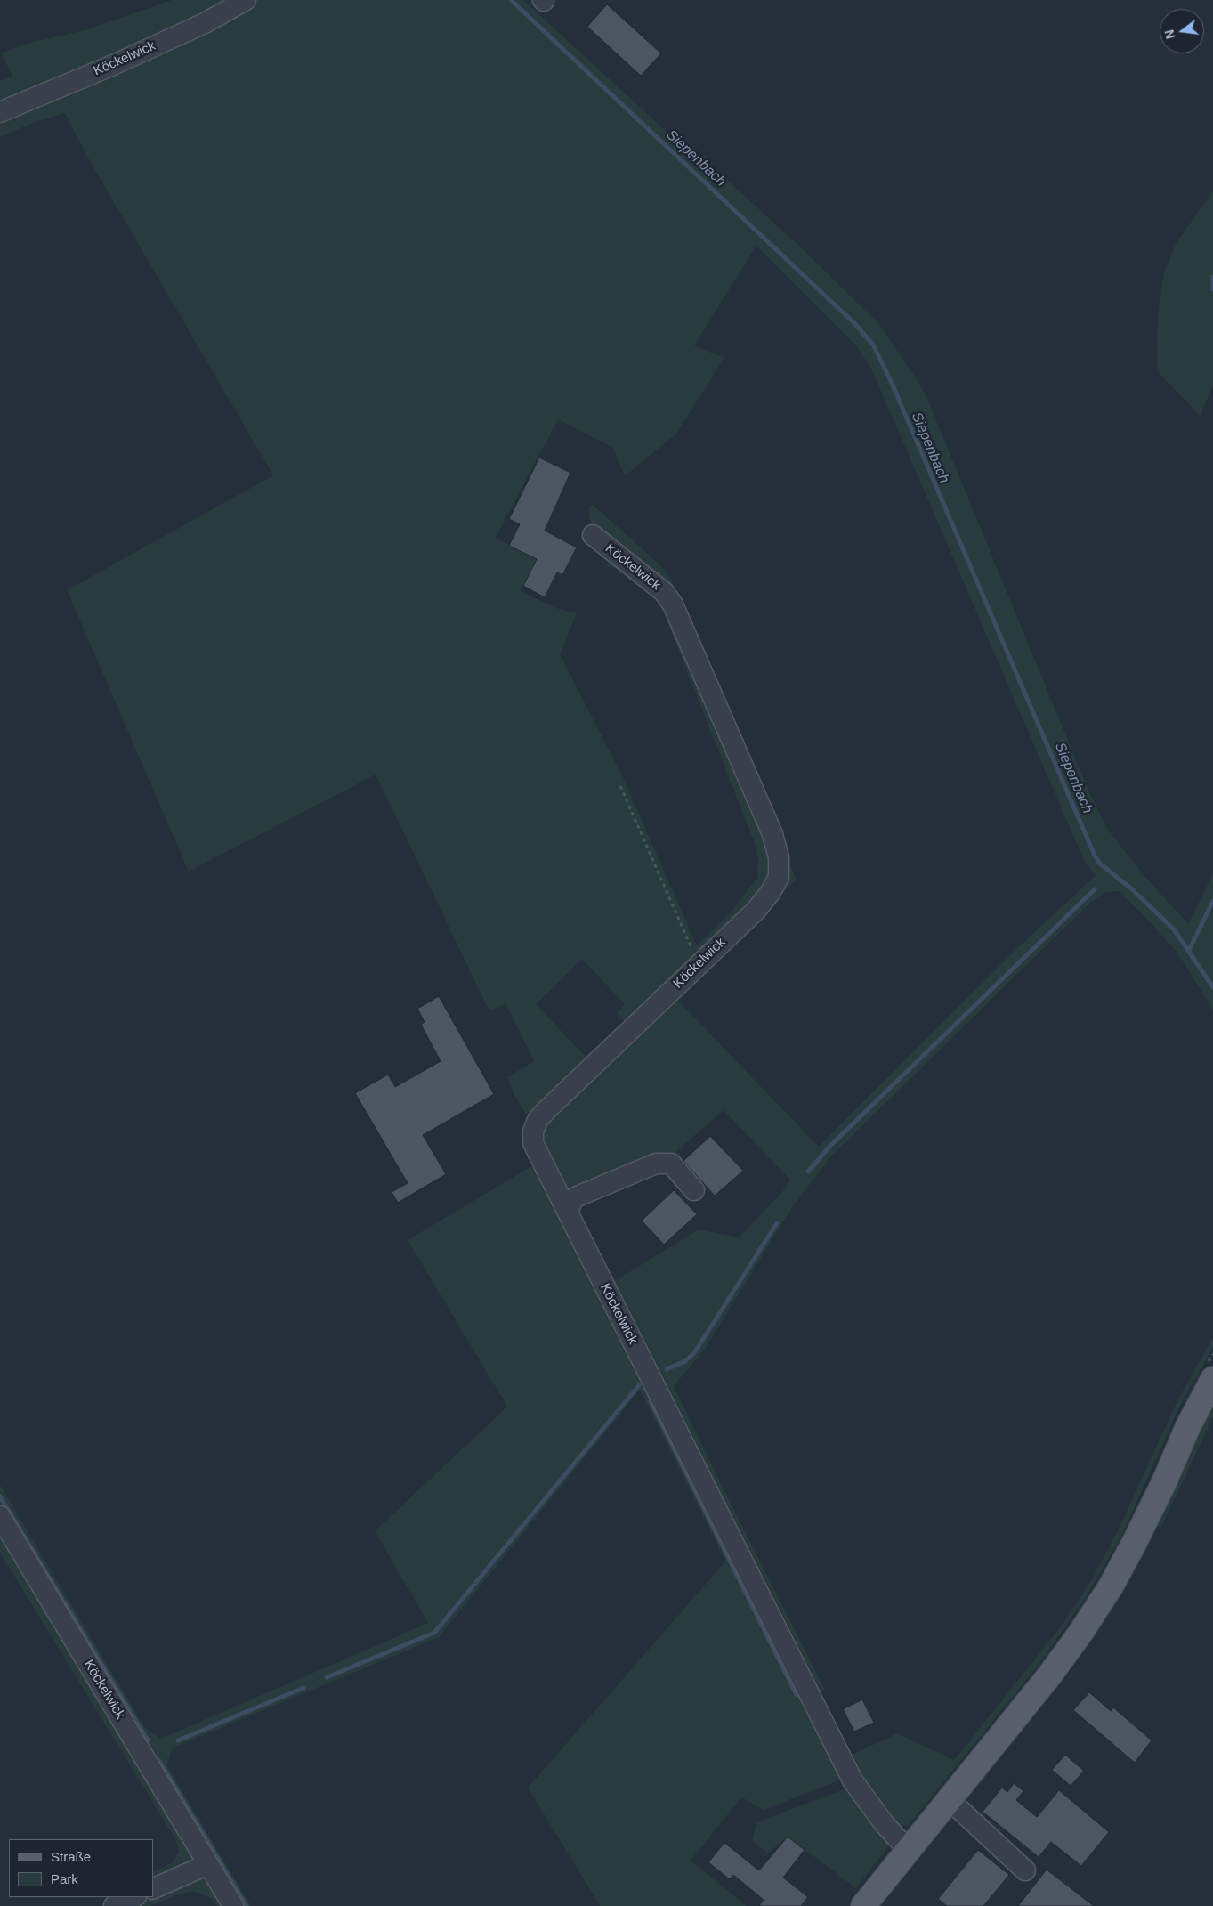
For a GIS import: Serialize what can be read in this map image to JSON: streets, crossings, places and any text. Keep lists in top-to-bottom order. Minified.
{"streets":{"street":["Köckelwick"]},"water":["Siepenbach"],"legend":["Straße","Park"],"north":"left"}
